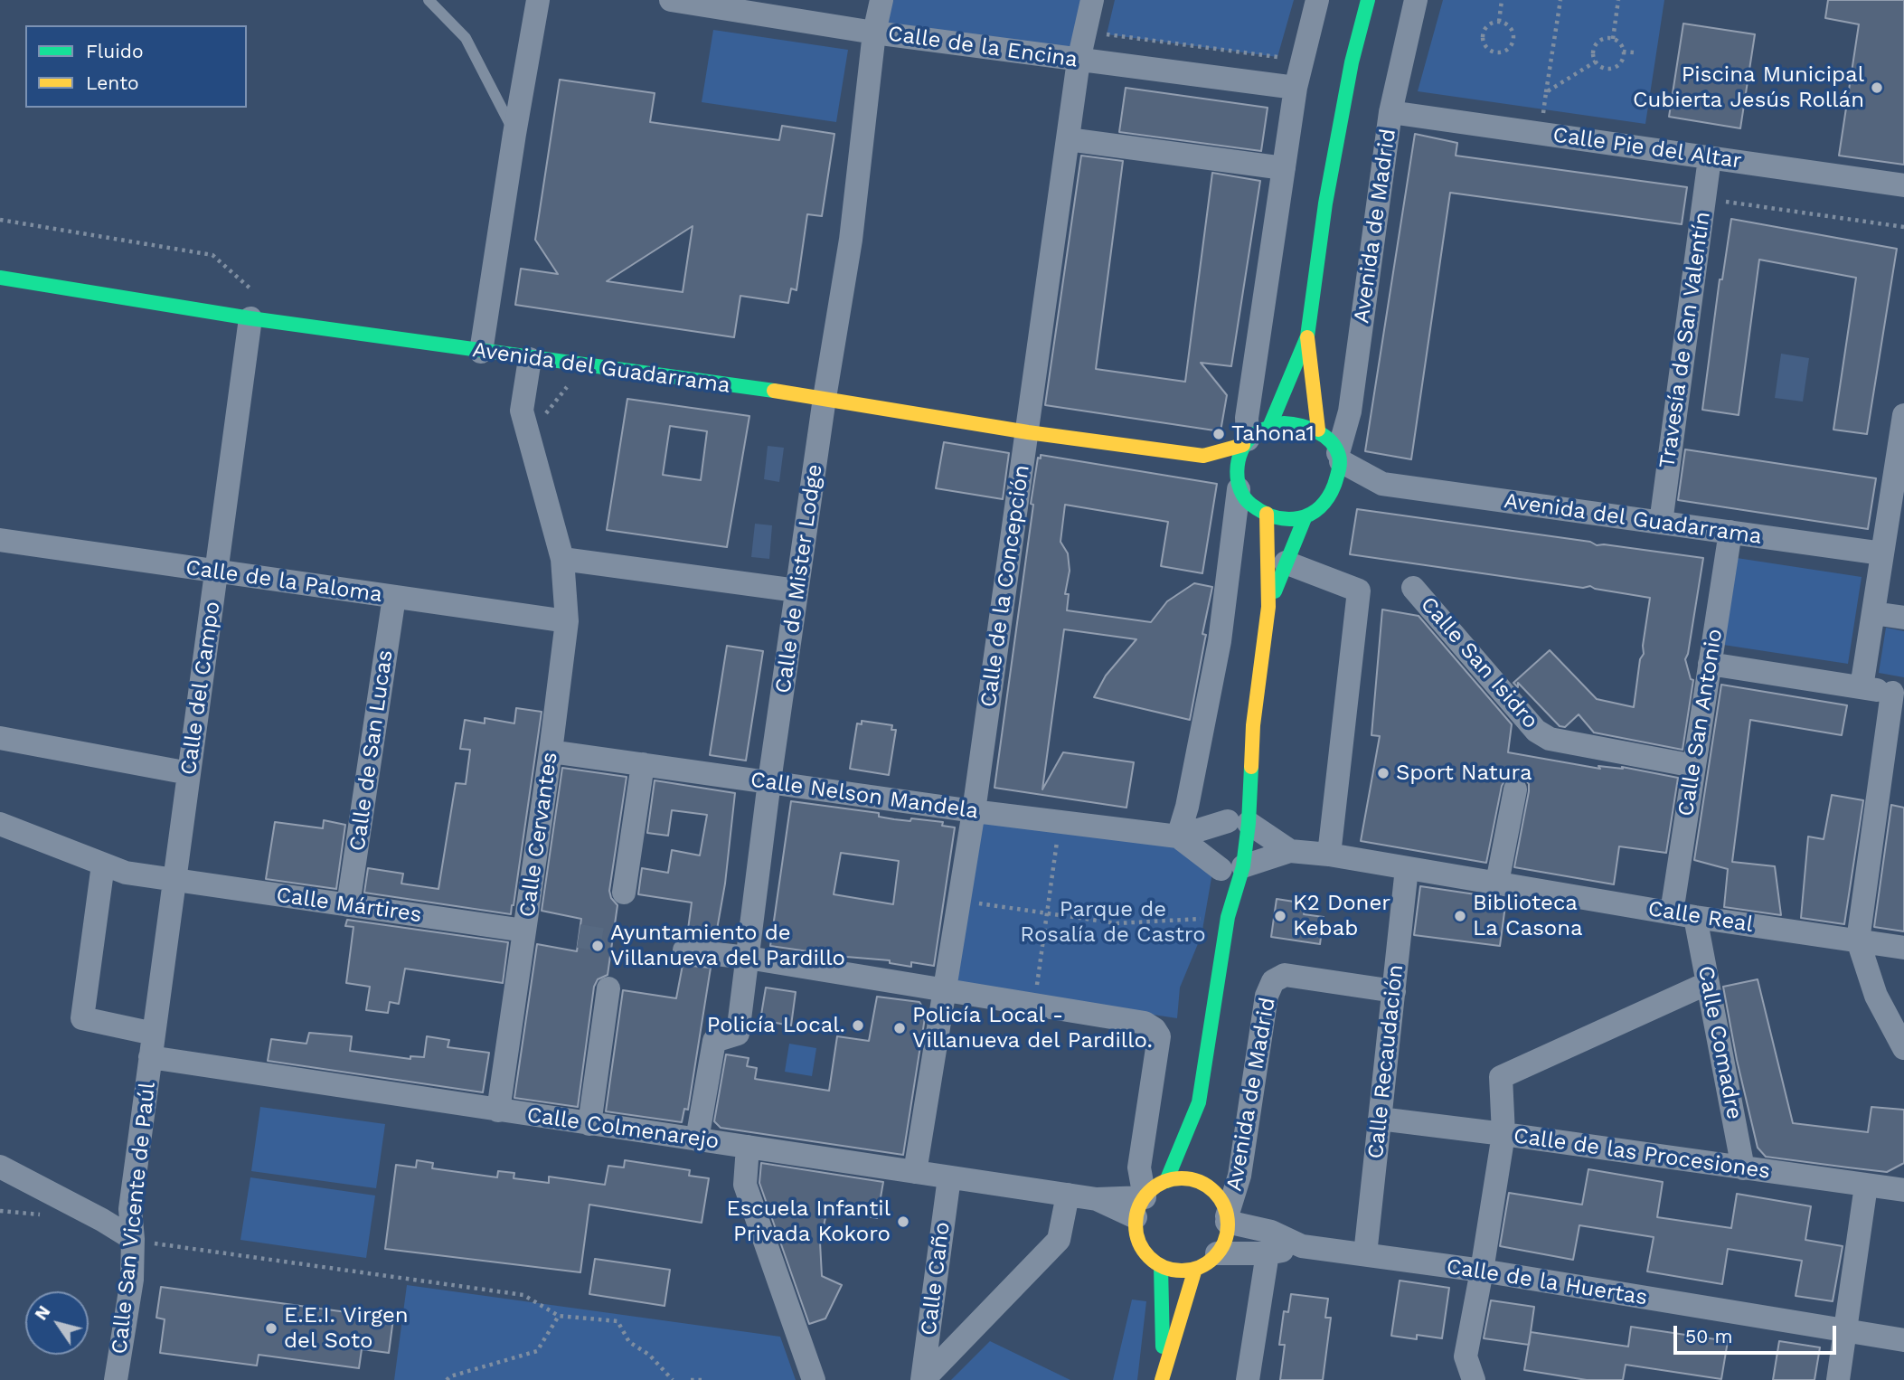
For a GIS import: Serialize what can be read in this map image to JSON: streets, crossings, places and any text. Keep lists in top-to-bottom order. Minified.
{"streets":{"main road":["Avenida de Madrid","Avenida del Guadarrama"],"street":["Calle de la Encina","Calle Pie del Altar","Travesía de San Valentín","Calle de Mister Lodge","Calle de la Paloma","Calle de la Concepción","Calle San Isidro","Calle del Campo","Calle San Antonio","Calle de San Lucas","Calle Nelson Mandela","Calle Cervantes","Calle Mártires","Calle Real","Calle Comadre","Calle Recaudación","Calle Colmenarejo","Calle de las Procesiones","Calle San Vicente de Paúl","Calle Caño","Calle de la Huertas"]},"crossings":[["Calle de la Encina","Calle de Mister Lodge"],["Calle de la Encina","Calle de la Concepción"],["Calle Pie del Altar","Avenida de Madrid"],["Calle Pie del Altar","Travesía de San Valentín"],["Avenida de Madrid","Avenida del Guadarrama"],["Avenida de Madrid","Calle Real"],["Avenida de Madrid","Calle Recaudación"],["Avenida de Madrid","Calle Colmenarejo"],["Avenida de Madrid","Calle de la Huertas"],["Travesía de San Valentín","Avenida del Guadarrama"],["Avenida del Guadarrama","Calle de Mister Lodge"],["Avenida del Guadarrama","Calle de la Concepción"],["Avenida del Guadarrama","Calle del Campo"],["Avenida del Guadarrama","Calle San Antonio"],["Avenida del Guadarrama","Calle Cervantes"],["Calle de Mister Lodge","Calle Nelson Mandela"],["Calle de Mister Lodge","Calle Colmenarejo"],["Calle de la Paloma","Calle del Campo"],["Calle de la Paloma","Calle de San Lucas"],["Calle de la Paloma","Calle Cervantes"],["Calle de la Concepción","Calle Nelson Mandela"],["Calle de la Concepción","Calle Colmenarejo"],["Calle San Isidro","Calle San Antonio"],["Calle del Campo","Calle Mártires"],["Calle del Campo","Calle Colmenarejo"],["Calle del Campo","Calle San Vicente de Paúl"],["Calle San Antonio","Calle Real"],["Calle de San Lucas","Calle Mártires"],["Calle Nelson Mandela","Calle Cervantes"],["Calle Cervantes","Calle Mártires"],["Calle Cervantes","Calle Colmenarejo"],["Calle Mártires","Calle Colmenarejo"],["Calle Real","Calle Comadre"],["Calle Real","Calle Recaudación"],["Calle Comadre","Calle de las Procesiones"],["Calle Recaudación","Calle de las Procesiones"],["Calle Recaudación","Calle de la Huertas"],["Calle Colmenarejo","Calle San Vicente de Paúl"],["Calle Colmenarejo","Calle Caño"],["Calle Colmenarejo","Calle de la Huertas"]],"parks":["Parque de Rosalía de Castro"],"places":["Piscina Municipal Cubierta Jesús Rollán","Tahona1","Sport Natura","K2 Doner Kebab","Biblioteca La Casona","Ayuntamiento de Villanueva del Pardillo","Policía Local.","Policía Local - Villanueva del Pardillo.","Escuela Infantil Privada Kokoro","E.E.I. Virgen del Soto"],"legend":["Fluido","Lento"],"scale_bar":"50 m","north":"top left"}
